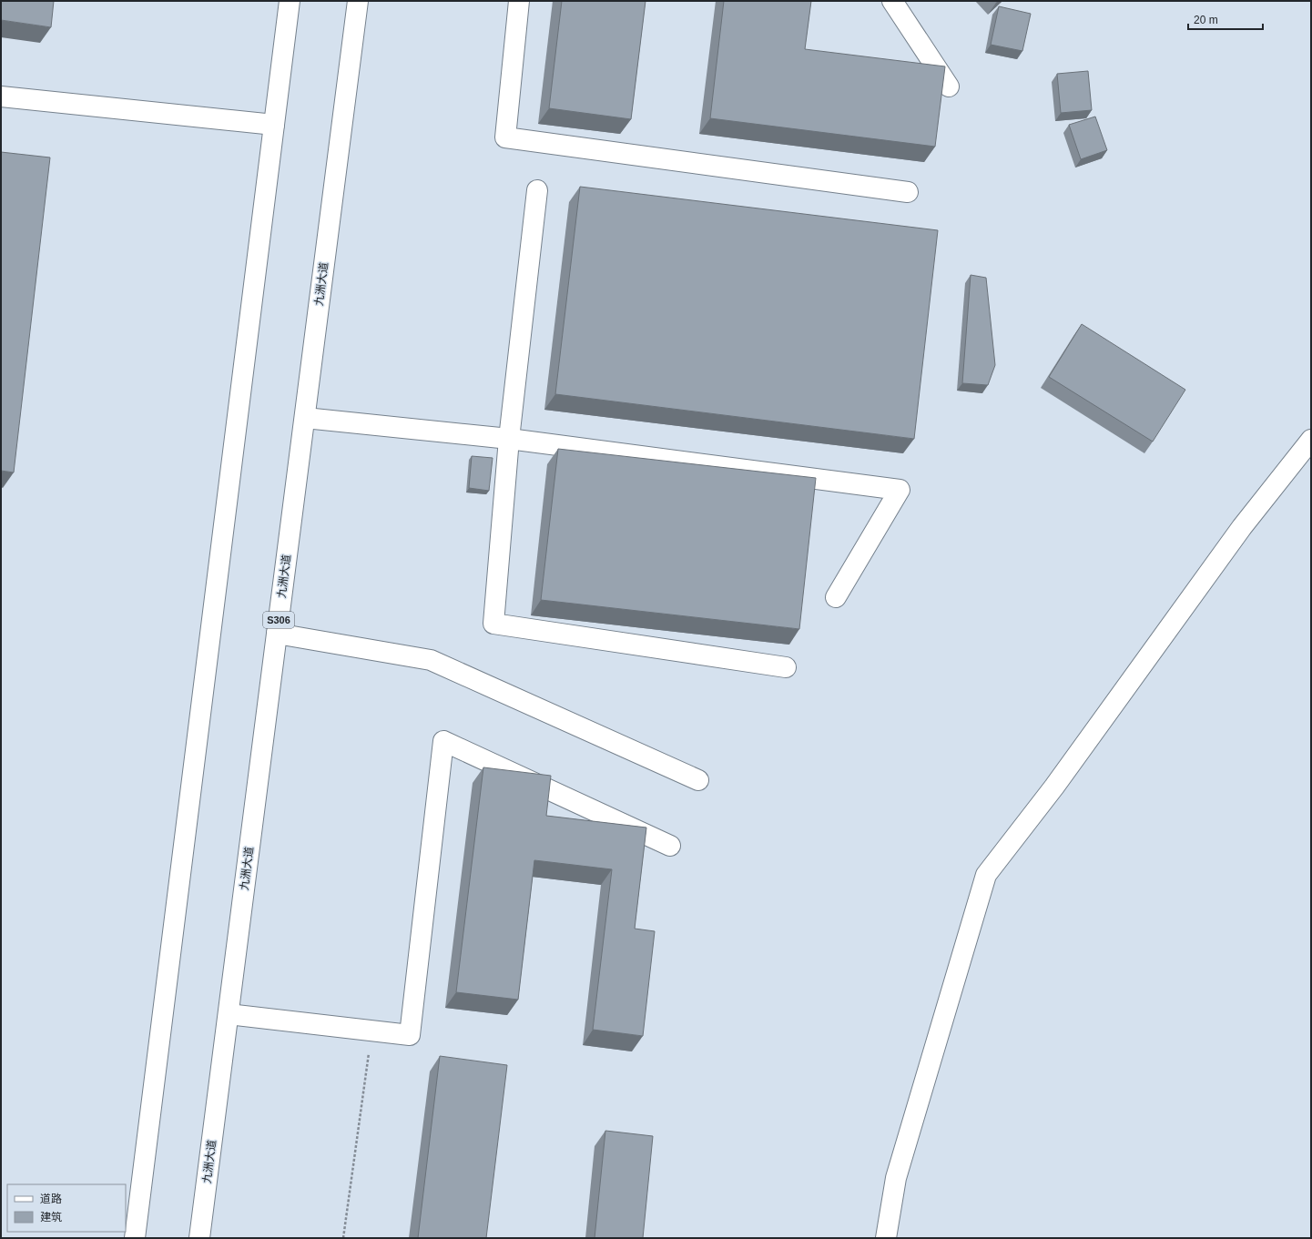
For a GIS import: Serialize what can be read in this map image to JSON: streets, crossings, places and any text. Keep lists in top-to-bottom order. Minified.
{"streets":{"main road":["九洲大道","S306"]},"legend":["道路","建筑"],"scale_bar":"20 m"}
